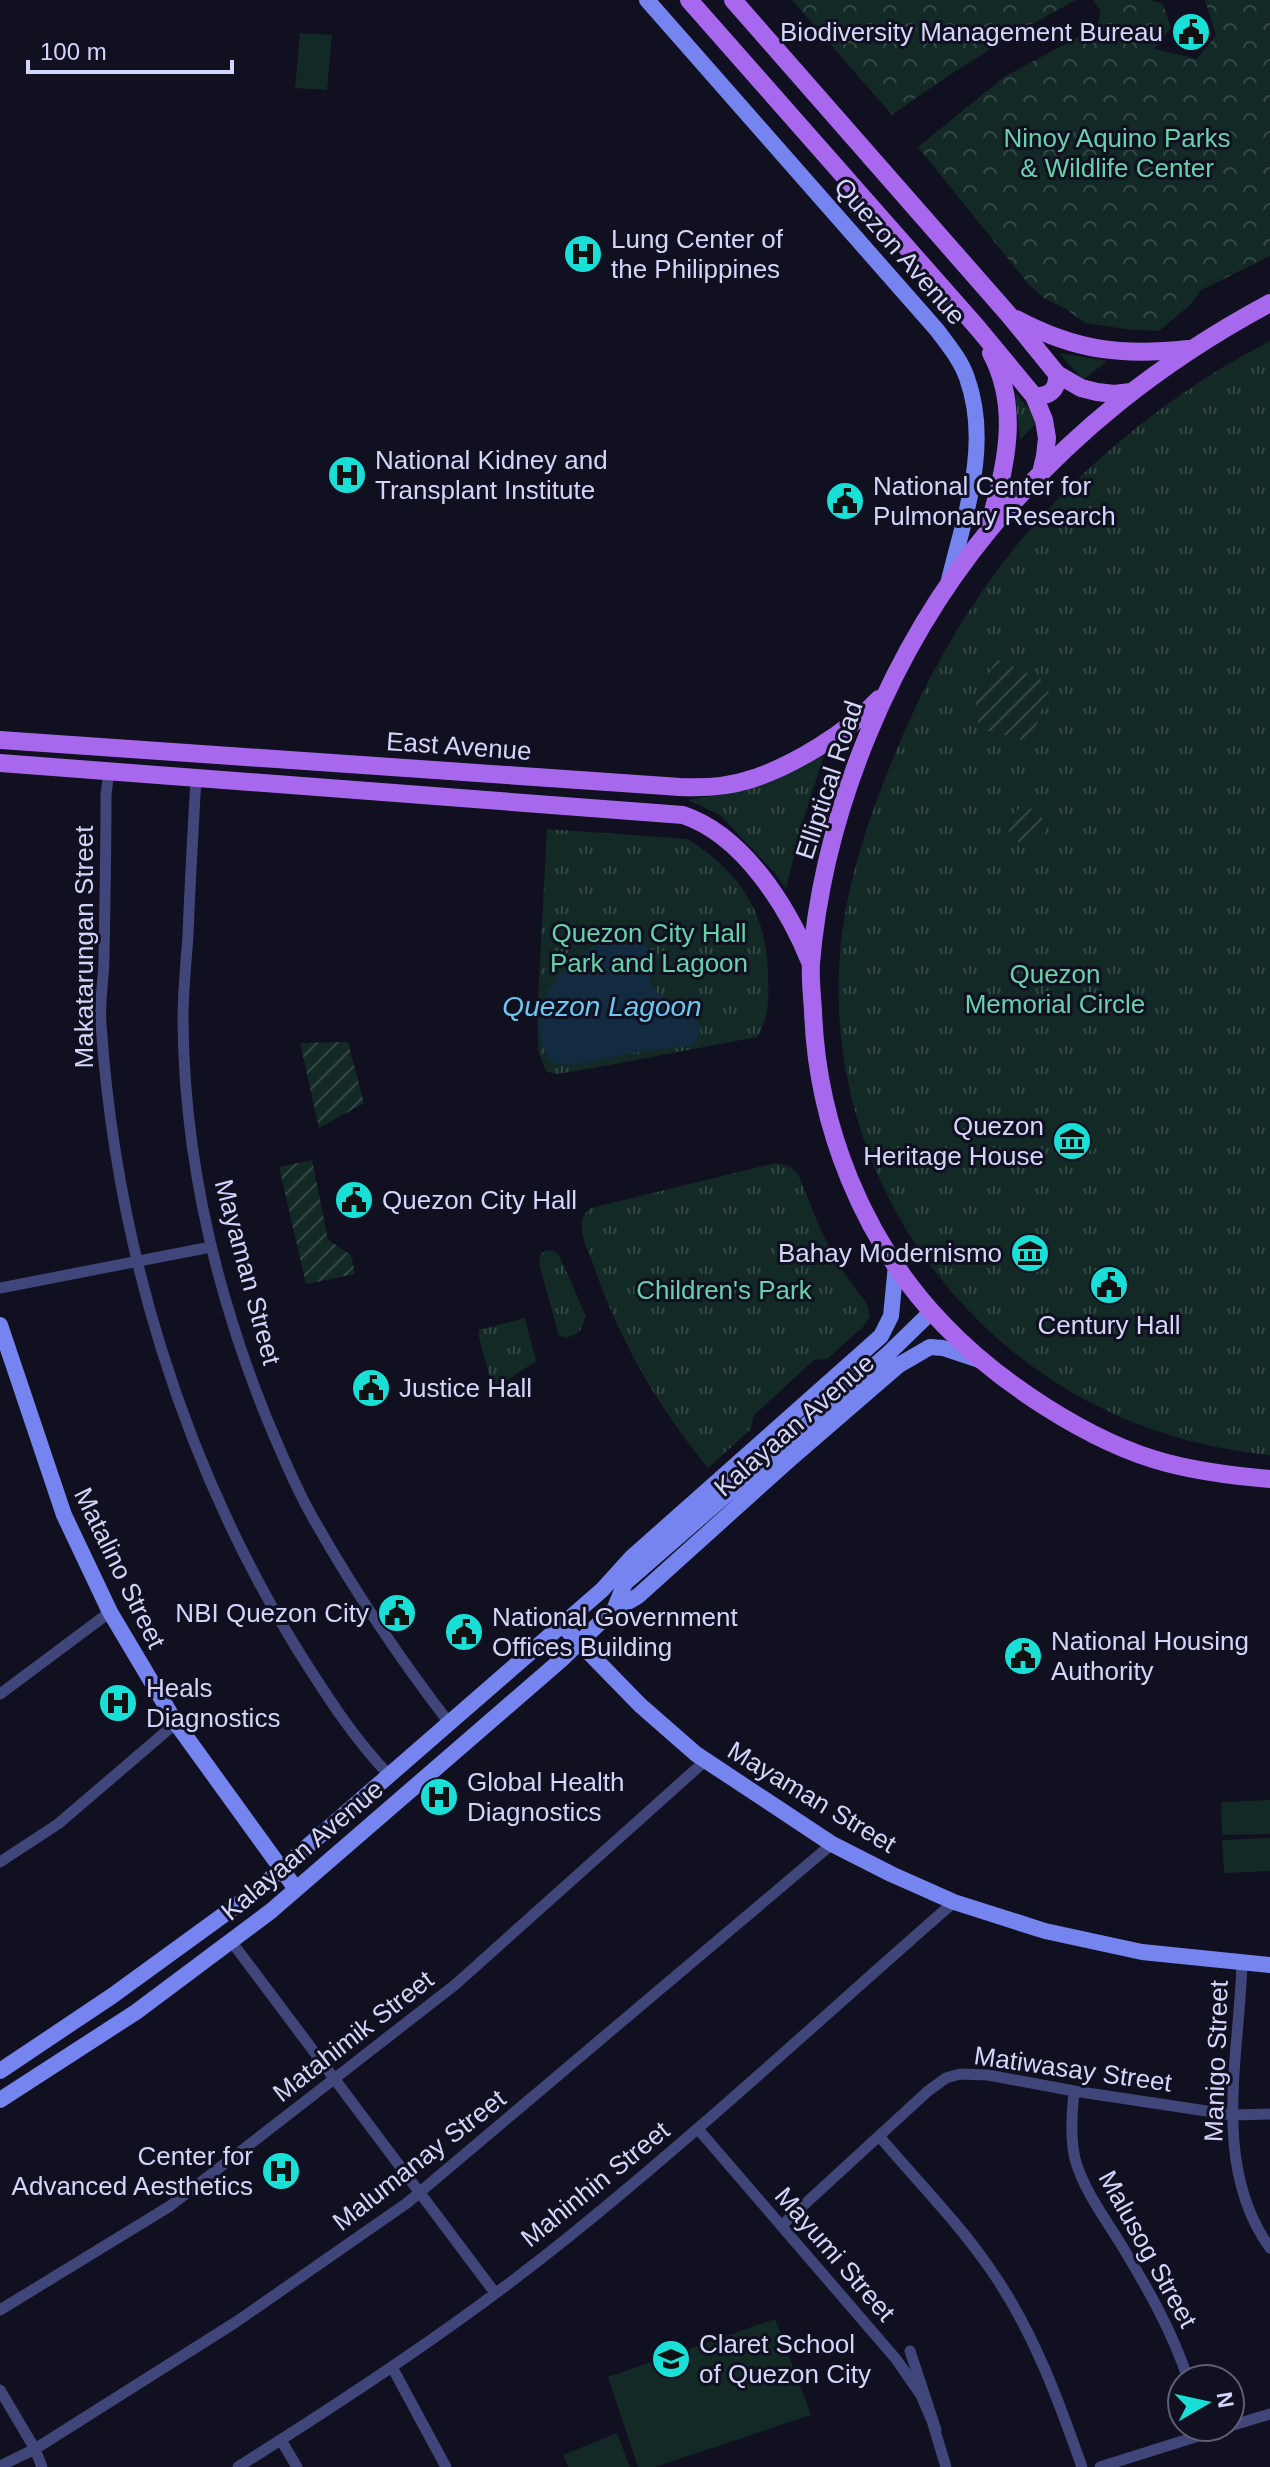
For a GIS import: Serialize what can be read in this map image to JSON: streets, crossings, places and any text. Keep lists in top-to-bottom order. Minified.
{"streets":{"main road":["Quezon Avenue","East Avenue","Elliptical Road","Mayaman Street","Kalayaan Avenue","Matalino Street"],"street":["Makatarungan Street","Matahimik Street","Manigo Street","Matiwasay Street","Malumanay Street","Mahinhin Street","Malusog Street","Mayumi Street"]},"crossings":[["Quezon Avenue","Elliptical Road"],["East Avenue","Elliptical Road"],["East Avenue","Makatarungan Street"],["East Avenue","Mayaman Street"],["Elliptical Road","Kalayaan Avenue"],["Makatarungan Street","Kalayaan Avenue"],["Mayaman Street","Kalayaan Avenue"],["Mayaman Street","Matahimik Street"],["Mayaman Street","Manigo Street"],["Mayaman Street","Malumanay Street"],["Mayaman Street","Mahinhin Street"],["Kalayaan Avenue","Matalino Street"],["Manigo Street","Matiwasay Street"],["Matiwasay Street","Malusog Street"],["Matiwasay Street","Mayumi Street"],["Mahinhin Street","Mayumi Street"]],"water":["Quezon Lagoon"],"parks":["Ninoy Aquino Parks & Wildlife Center","Quezon City Hall Park and Lagoon","Quezon Memorial Circle","Children's Park"],"places":{"public building":["Biodiversity Management Bureau","National Center for Pulmonary Research","Quezon City Hall","Century Hall","Justice Hall","NBI Quezon City","National Government Offices Building","National Housing Authority"],"hospital":["Lung Center of the Philippines","National Kidney and Transplant Institute","Heals Diagnostics","Global Health Diagnostics","Center for Advanced Aesthetics"],"museum":["Quezon Heritage House","Bahay Modernismo"],"school or university":["Claret School of Quezon City"]},"scale_bar":"100 m","north":"right"}
